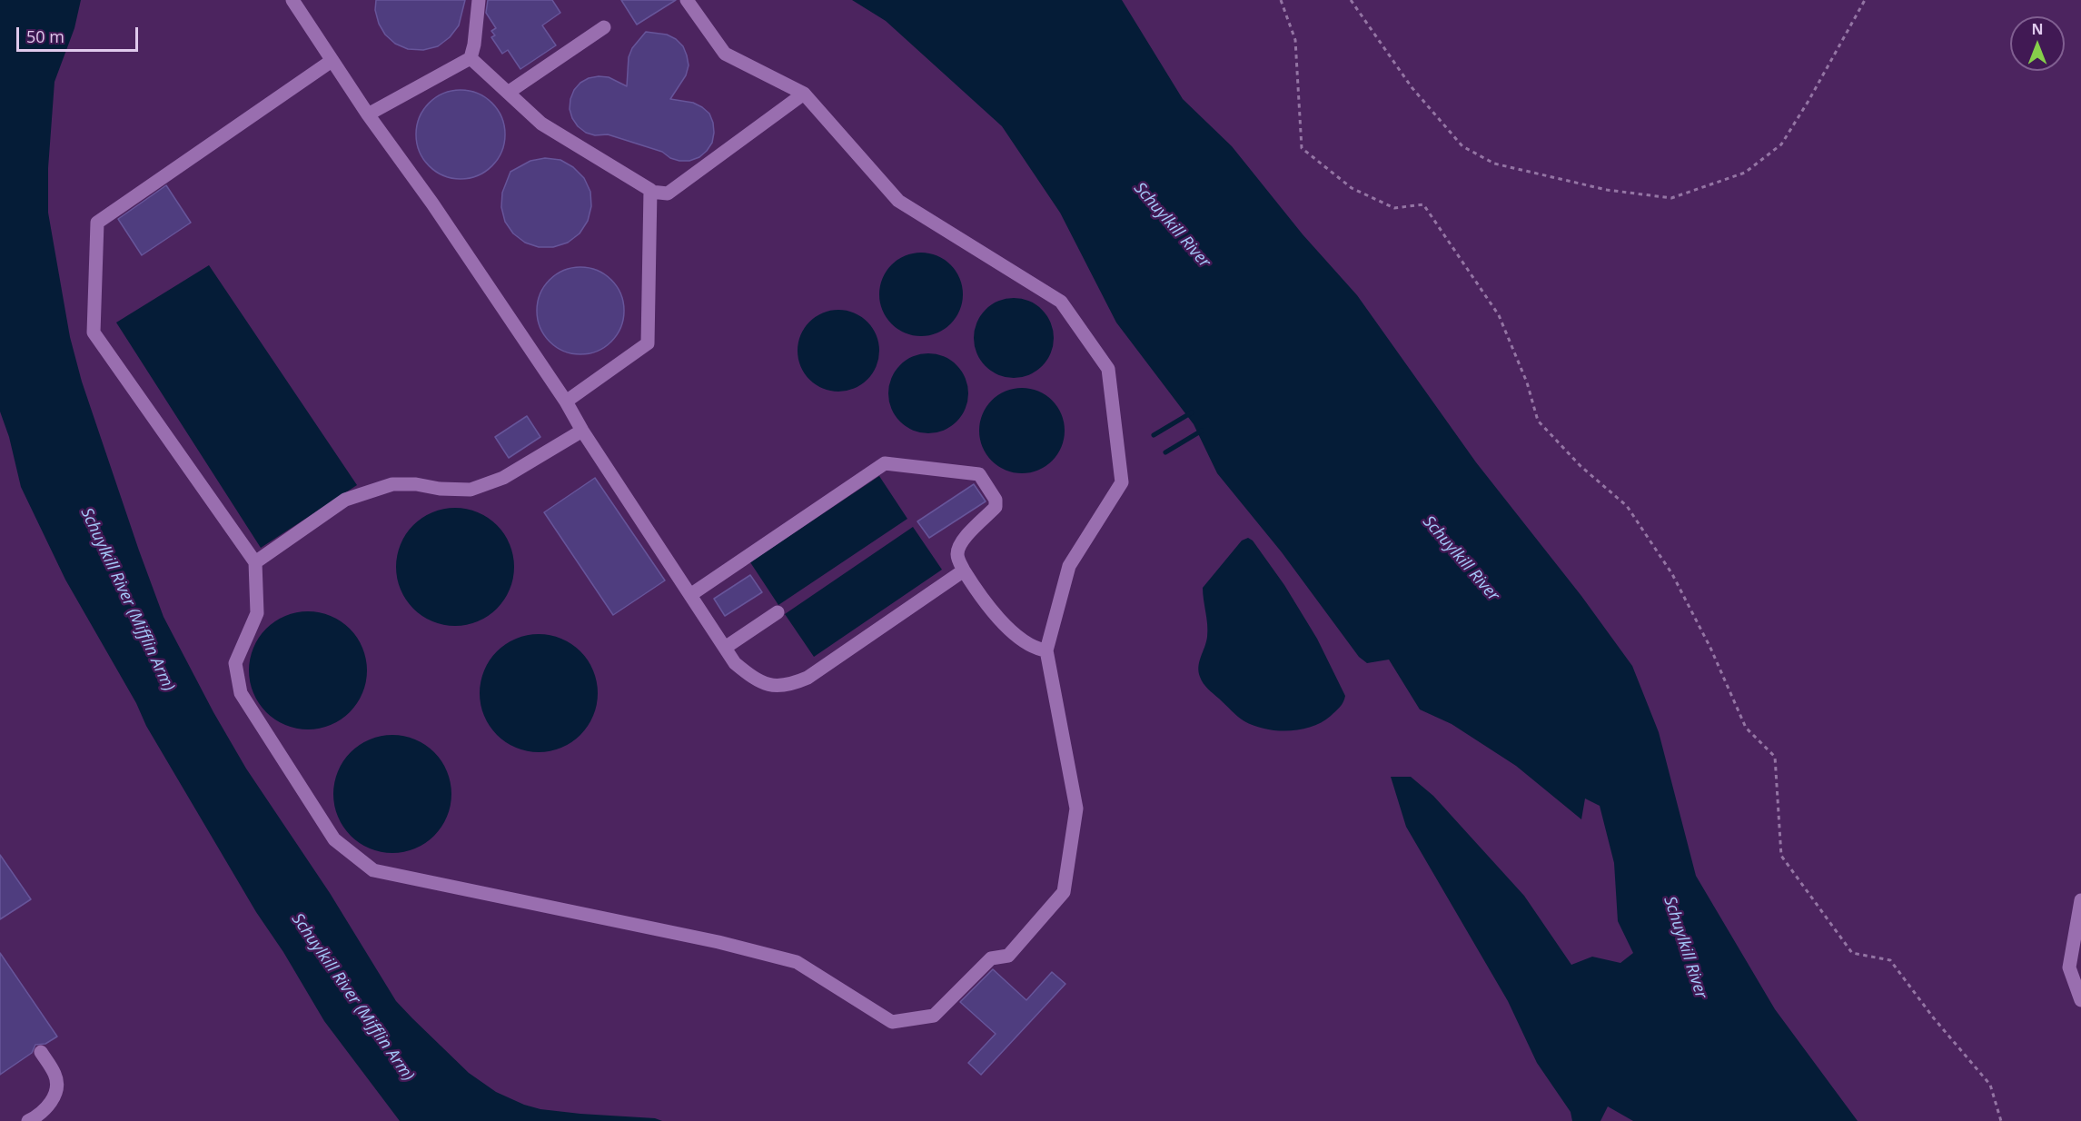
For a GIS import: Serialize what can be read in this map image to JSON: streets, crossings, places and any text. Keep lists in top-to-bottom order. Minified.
{"water":["Schuylkill River","Schuylkill River (Mifflin Arm)"],"scale_bar":"50 m","north":"top"}
